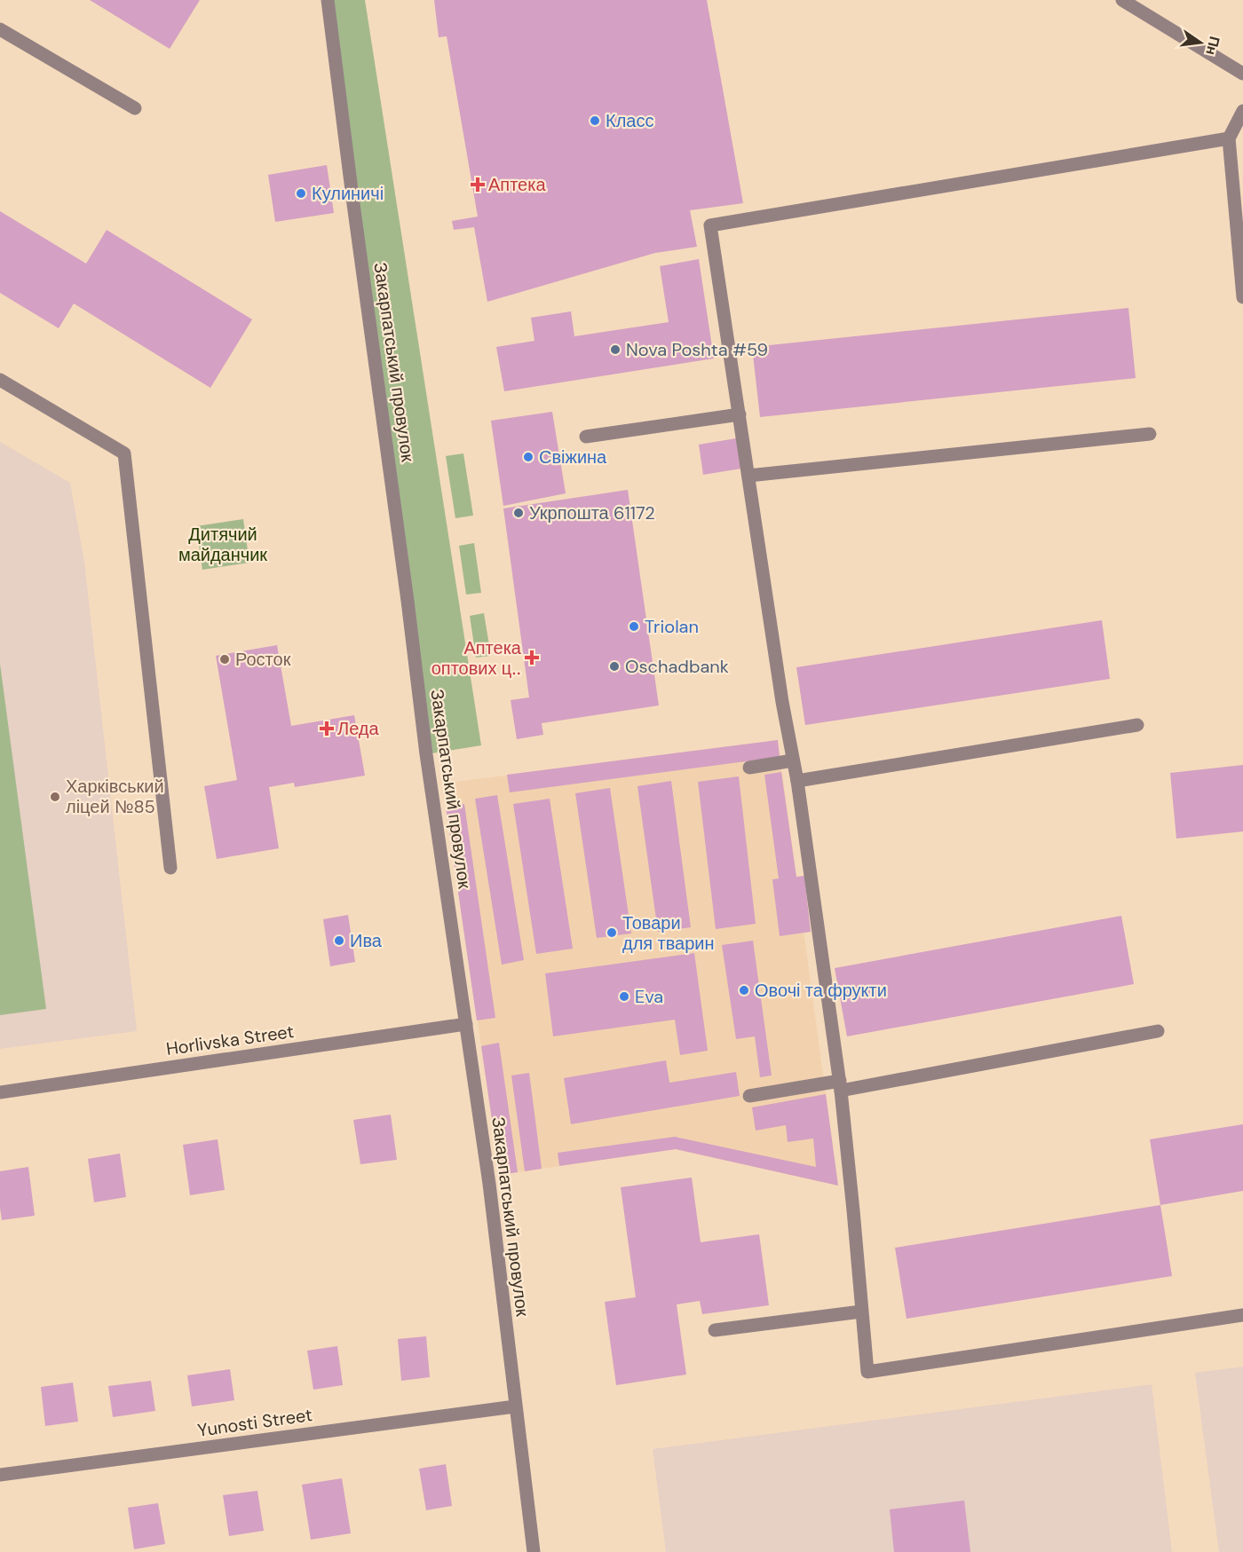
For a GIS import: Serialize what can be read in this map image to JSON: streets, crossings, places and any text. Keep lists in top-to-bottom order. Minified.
{"streets":{"street":["Закарпатський провулок","Horlivska Street","Yunosti Street"]},"crossings":[["Закарпатський провулок","Horlivska Street"],["Закарпатський провулок","Yunosti Street"]],"parks":["Дитячий майданчик"],"places":{"other":["Класс","Кулиничі","Nova Poshta #59","Свіжина","Укрпошта 61172","Triolan","Росток","Oschadbank","Харківський ліцей №85","Товари для тварин","Ива","Овочі та фрукти","Eva"],"health":["Аптека","Аптека оптових ц‥","Леда"]},"north":"right"}
